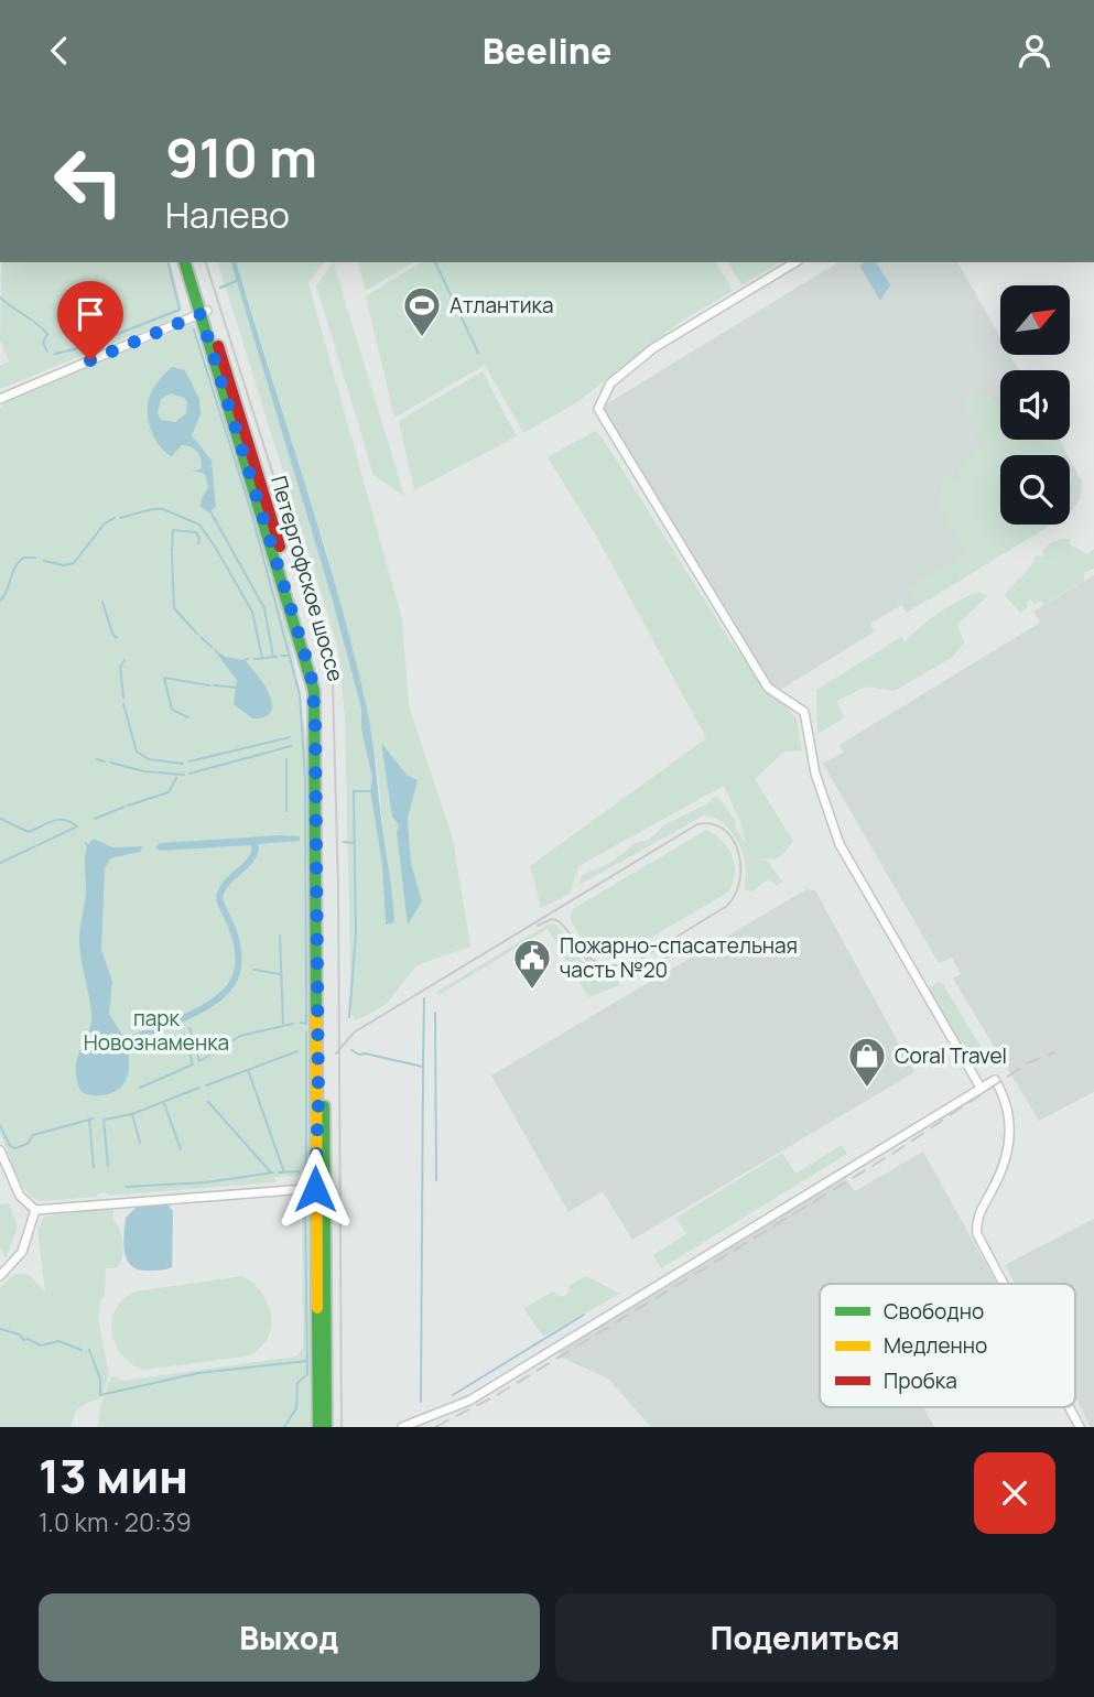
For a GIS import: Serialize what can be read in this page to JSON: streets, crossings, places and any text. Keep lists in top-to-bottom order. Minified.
{"streets":{"main road":["Петергофское шоссе"]},"parks":["парк Новознаменка"],"places":{"sports":["Атлантика"],"public building":["Пожарно-спасательная часть №20"],"shop":["Coral Travel"]},"legend":["Свободно","Медленно","Пробка"],"north":"top right","page":{"header":"Beeline","turn":["910 m","Налево"],"heading":["13 мин","1.0 km · 20:39"],"buttons":["Выход","Поделиться"]}}
